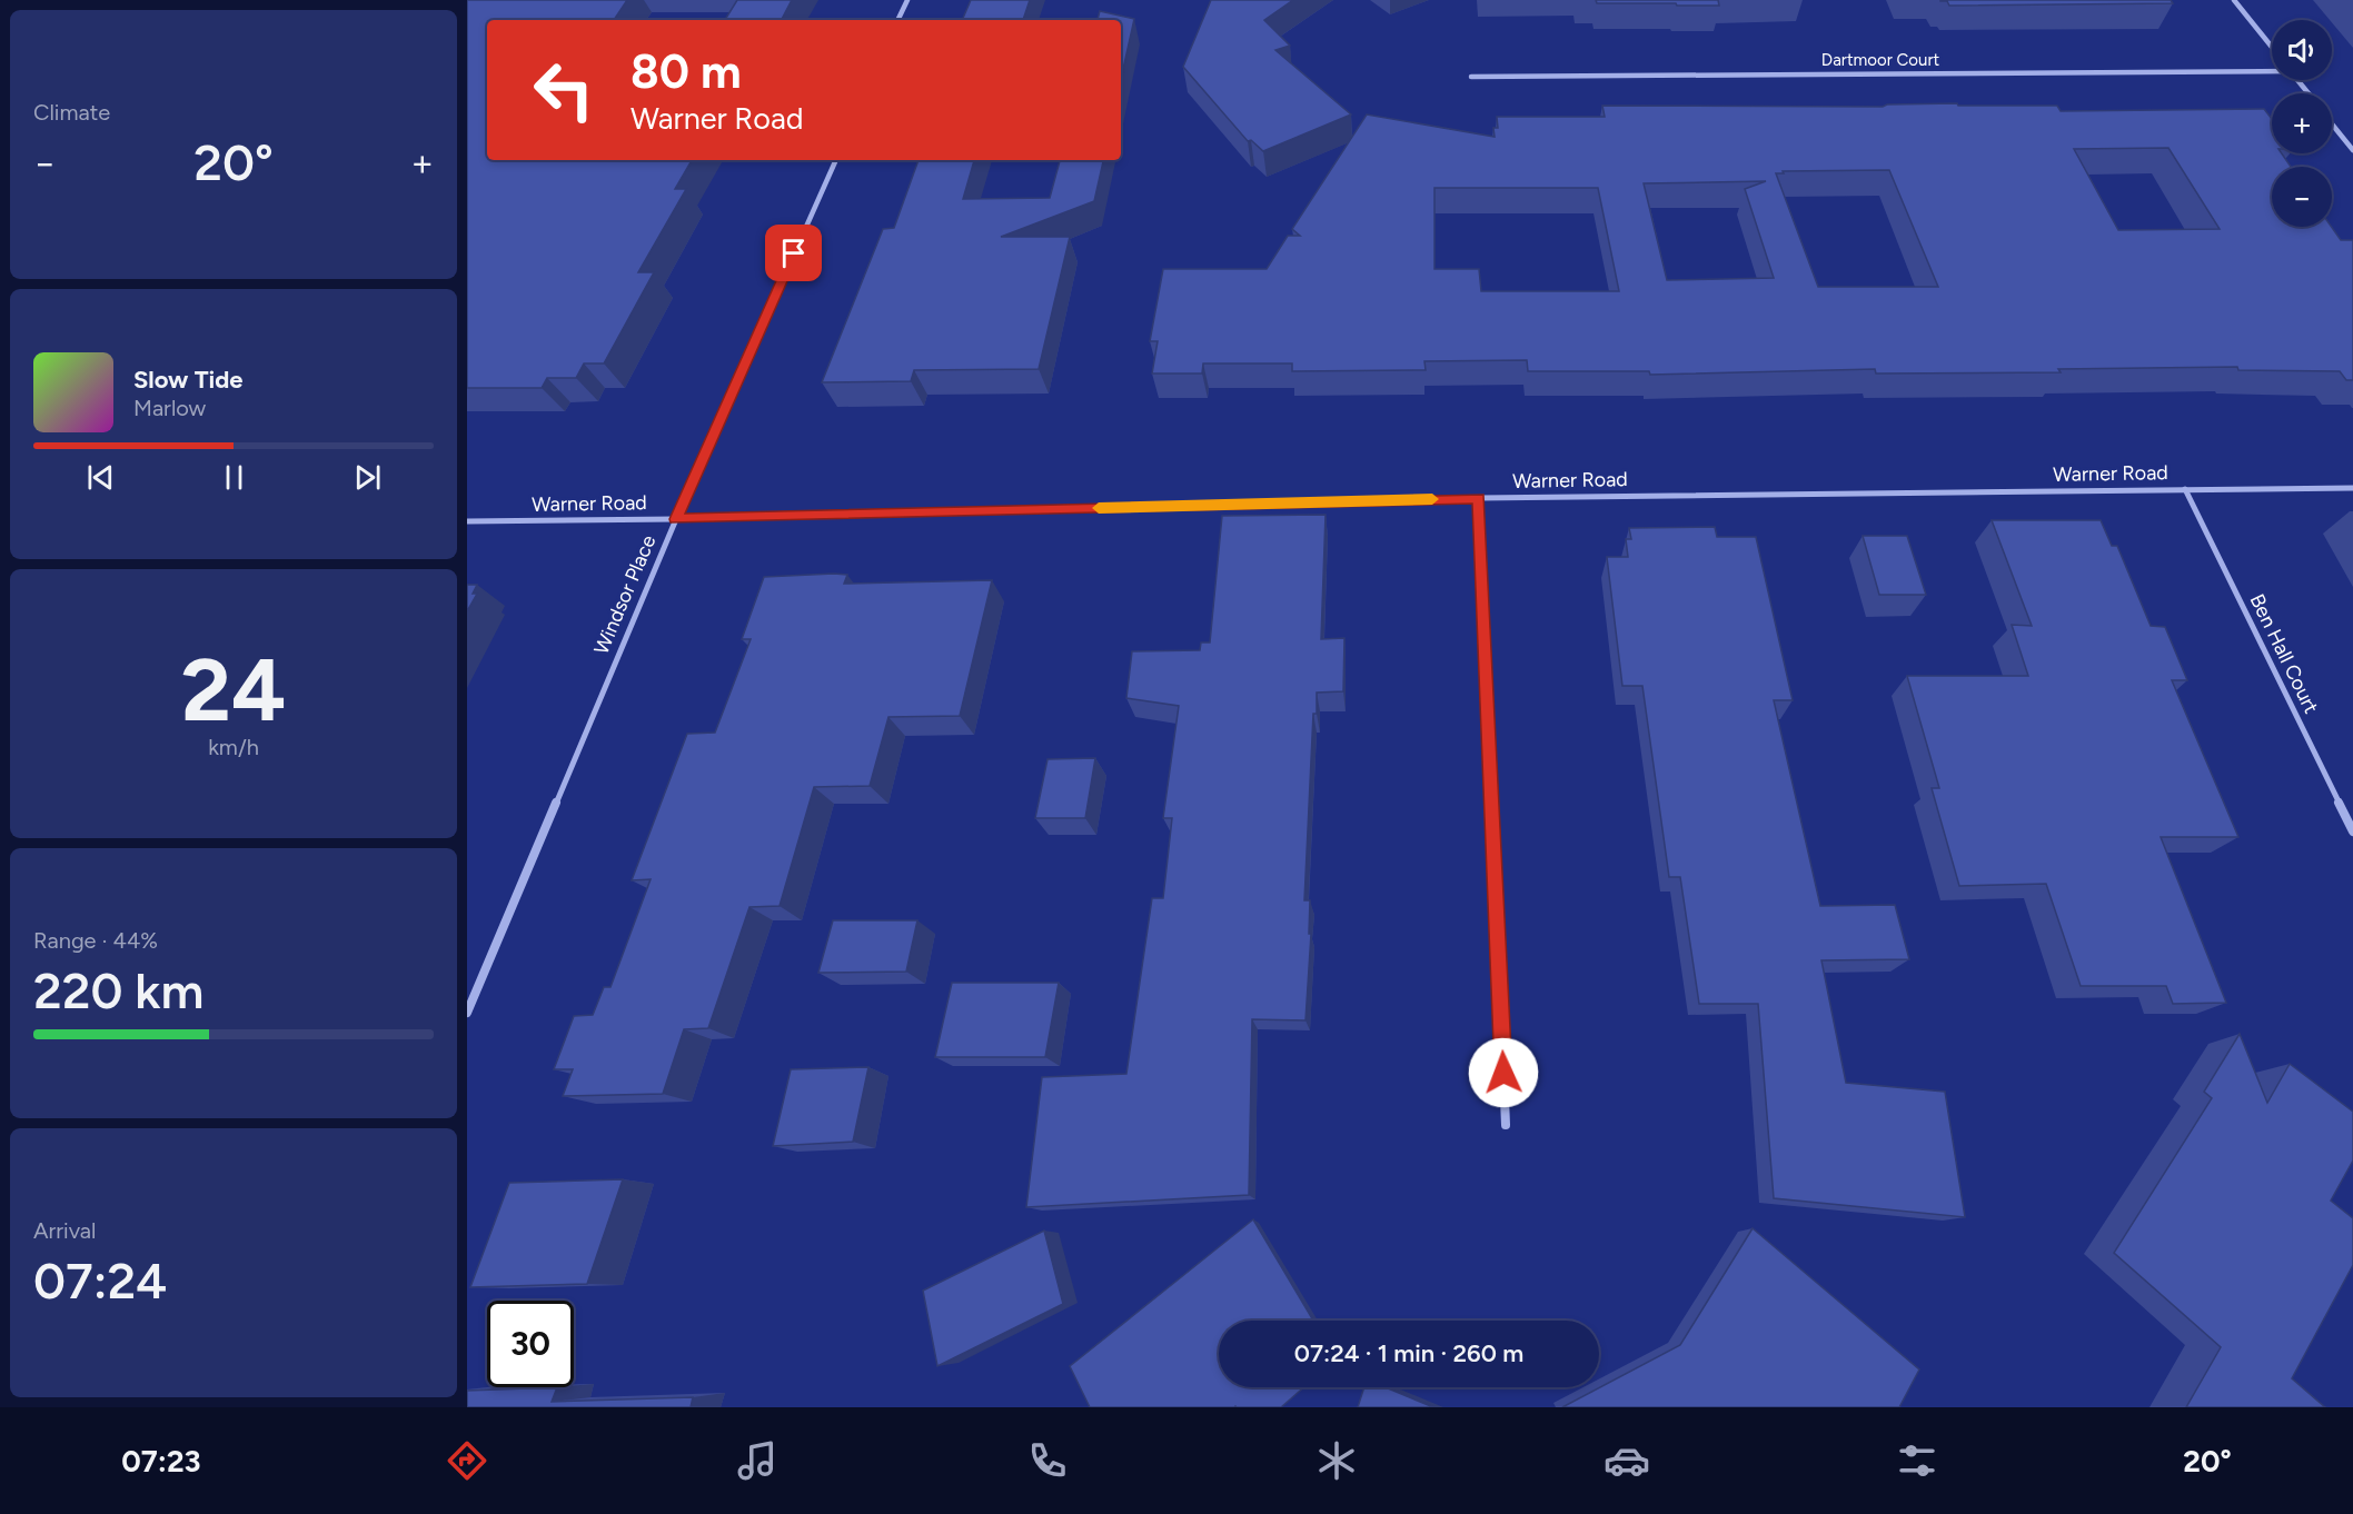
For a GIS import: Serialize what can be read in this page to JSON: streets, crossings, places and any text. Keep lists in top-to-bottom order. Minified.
{"streets":{"street":["Dartmoor Court","Warner Road","Windsor Place","Ben Hall Court"]},"crossings":[["Warner Road","Windsor Place"],["Warner Road","Ben Hall Court"]],"page":{"tile":["Climate",["24","km/h"],["Range · 44%","220 km"],["Arrival","07:24"]],"map_buttons":["+","−"],"turn":["80 m","Warner Road"],"heat":["−","20°","+"],"song":["Slow Tide","Marlow"],"limit":"30","trip":"07:24 · 1 min · 260 m","tabs":["07:23","20°"]}}
